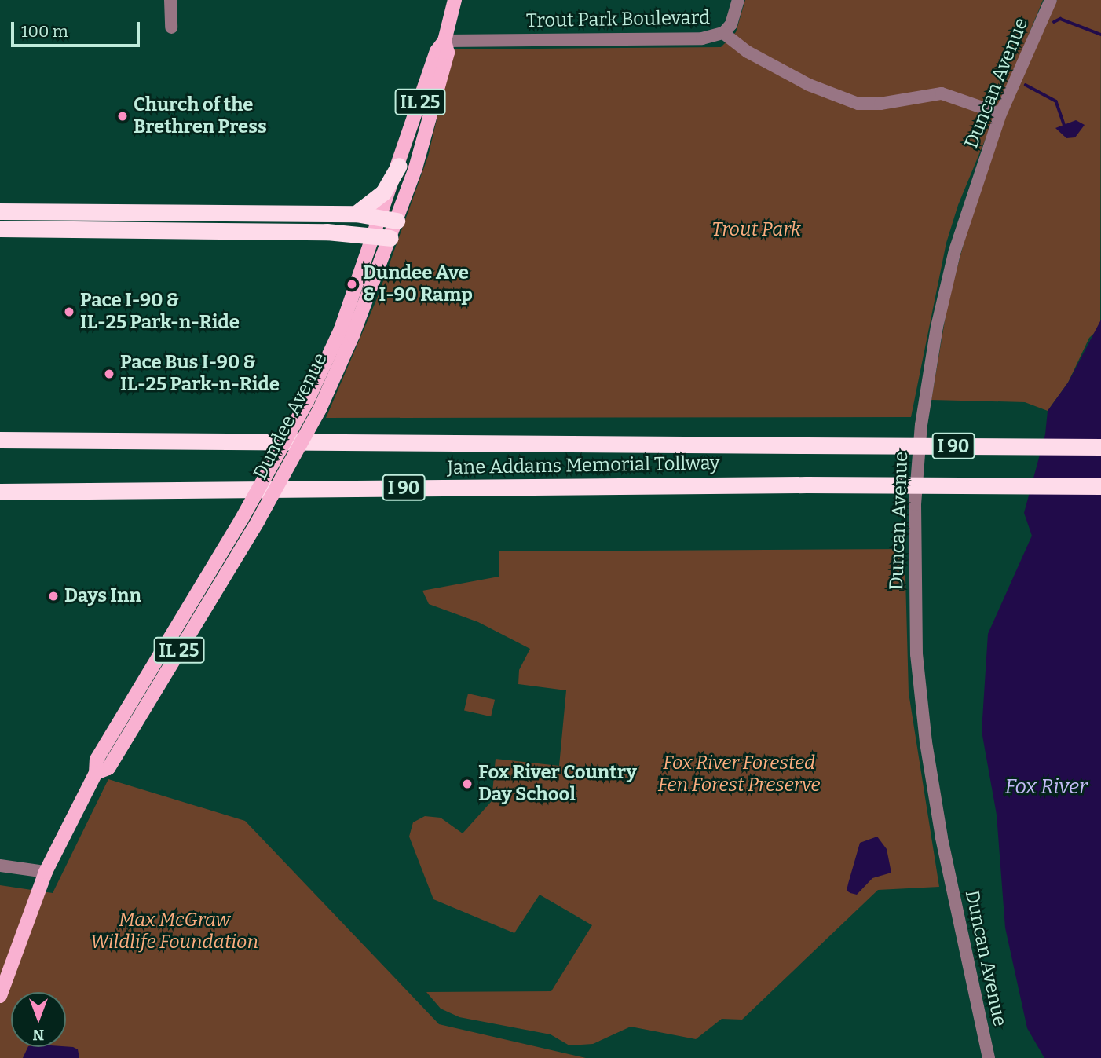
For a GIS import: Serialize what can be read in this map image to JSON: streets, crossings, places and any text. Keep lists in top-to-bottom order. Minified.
{"streets":{"highway":["I 90","Jane Addams Memorial Tollway"],"main road":["IL 25","Dundee Avenue"],"street":["Trout Park Boulevard","Duncan Avenue"]},"crossings":[["Trout Park Boulevard","Duncan Avenue"],["Trout Park Boulevard","Dundee Avenue"],["IL 25","Dundee Avenue"]],"water":["Fox River"],"parks":["Trout Park","Fox River Forested Fen Forest Preserve","Max McGraw Wildlife Foundation"],"places":["Church of the Brethren Press","Dundee Ave & I-90 Ramp","Pace I-90 & IL-25 Park-n-Ride","Pace Bus I-90 & IL-25 Park-n-Ride","Days Inn","Fox River Country Day School"],"scale_bar":"100 m","north":"bottom"}
